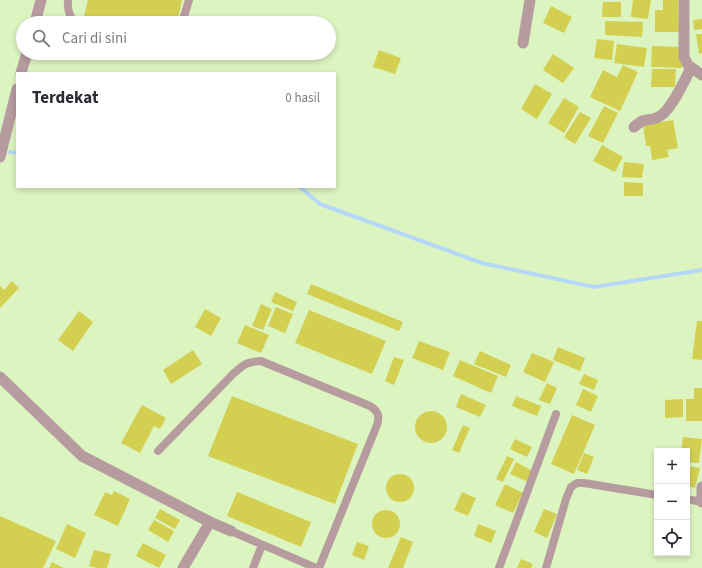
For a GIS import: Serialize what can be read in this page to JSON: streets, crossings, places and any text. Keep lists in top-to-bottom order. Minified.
{"page":{"search":"Cari di sini","heading":["Terdekat","0 hasil"],"map_buttons":["+","−"]}}
